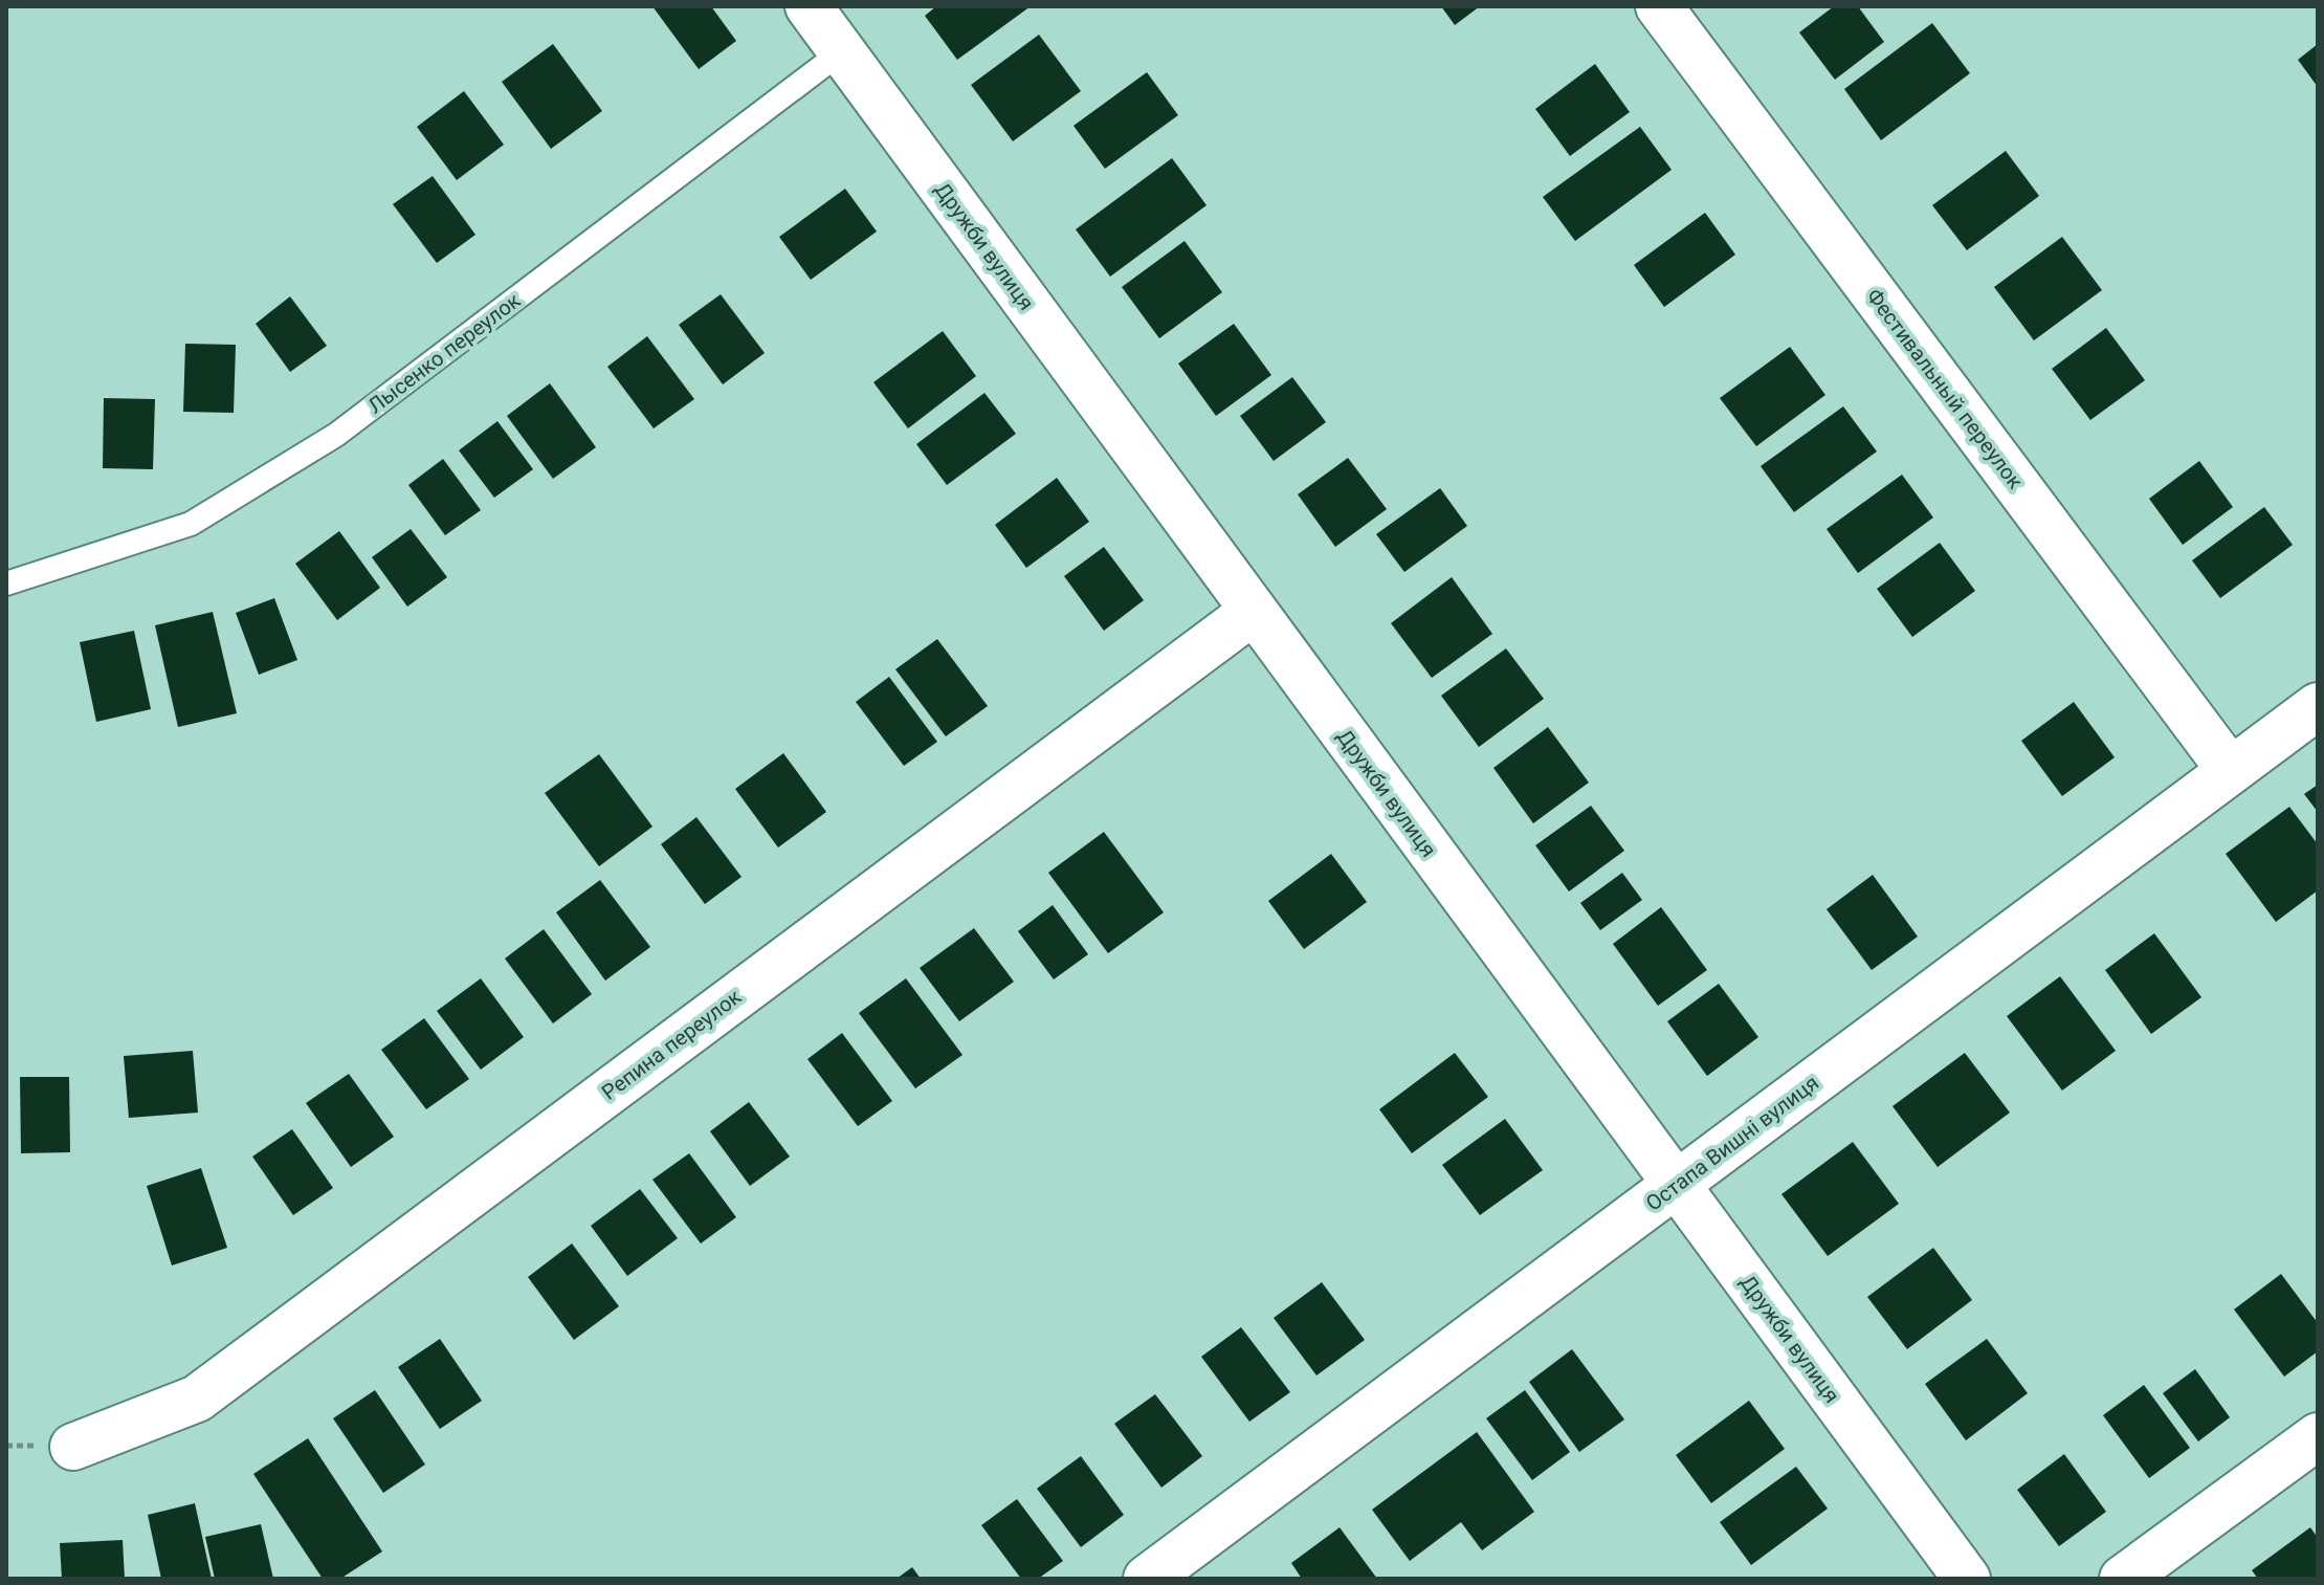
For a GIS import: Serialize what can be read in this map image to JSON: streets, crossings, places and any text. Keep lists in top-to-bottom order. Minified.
{"streets":{"street":["Дружби вулиця","Фестивальный переулок","Репина переулок","Остапа Вишні вулиця"],"lane":["Лысенко переулок"]},"crossings":[["Дружби вулиця","Лысенко переулок"],["Дружби вулиця","Репина переулок"],["Дружби вулиця","Остапа Вишні вулиця"],["Фестивальный переулок","Остапа Вишні вулиця"]]}
